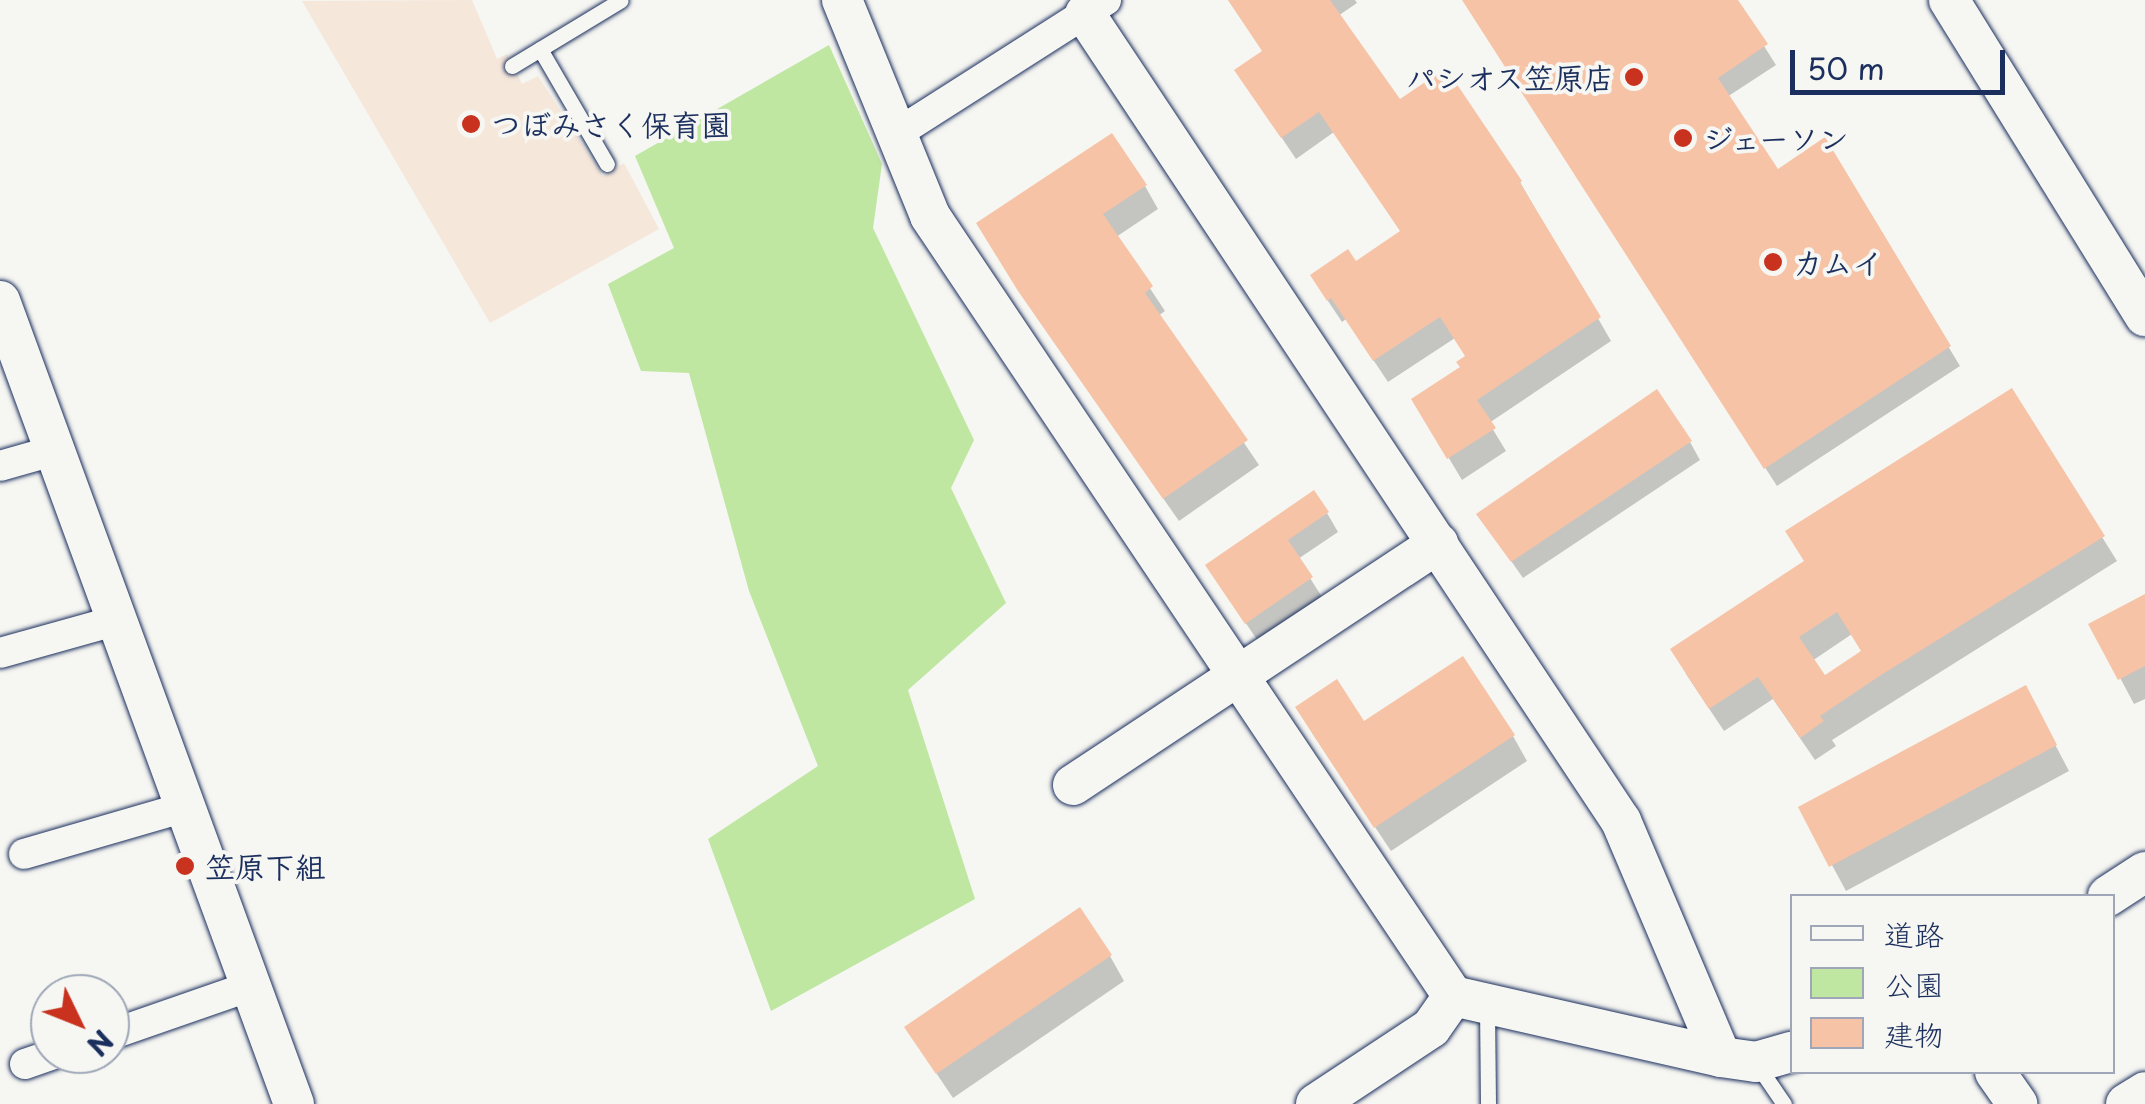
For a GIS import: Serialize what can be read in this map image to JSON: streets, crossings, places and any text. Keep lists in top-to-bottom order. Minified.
{"places":["パシオス笠原店","つぼみさく保育園","ジェーソン","カムイ","笠原下組"],"legend":["道路","公園","建物"],"scale_bar":"50 m","north":"bottom right"}
